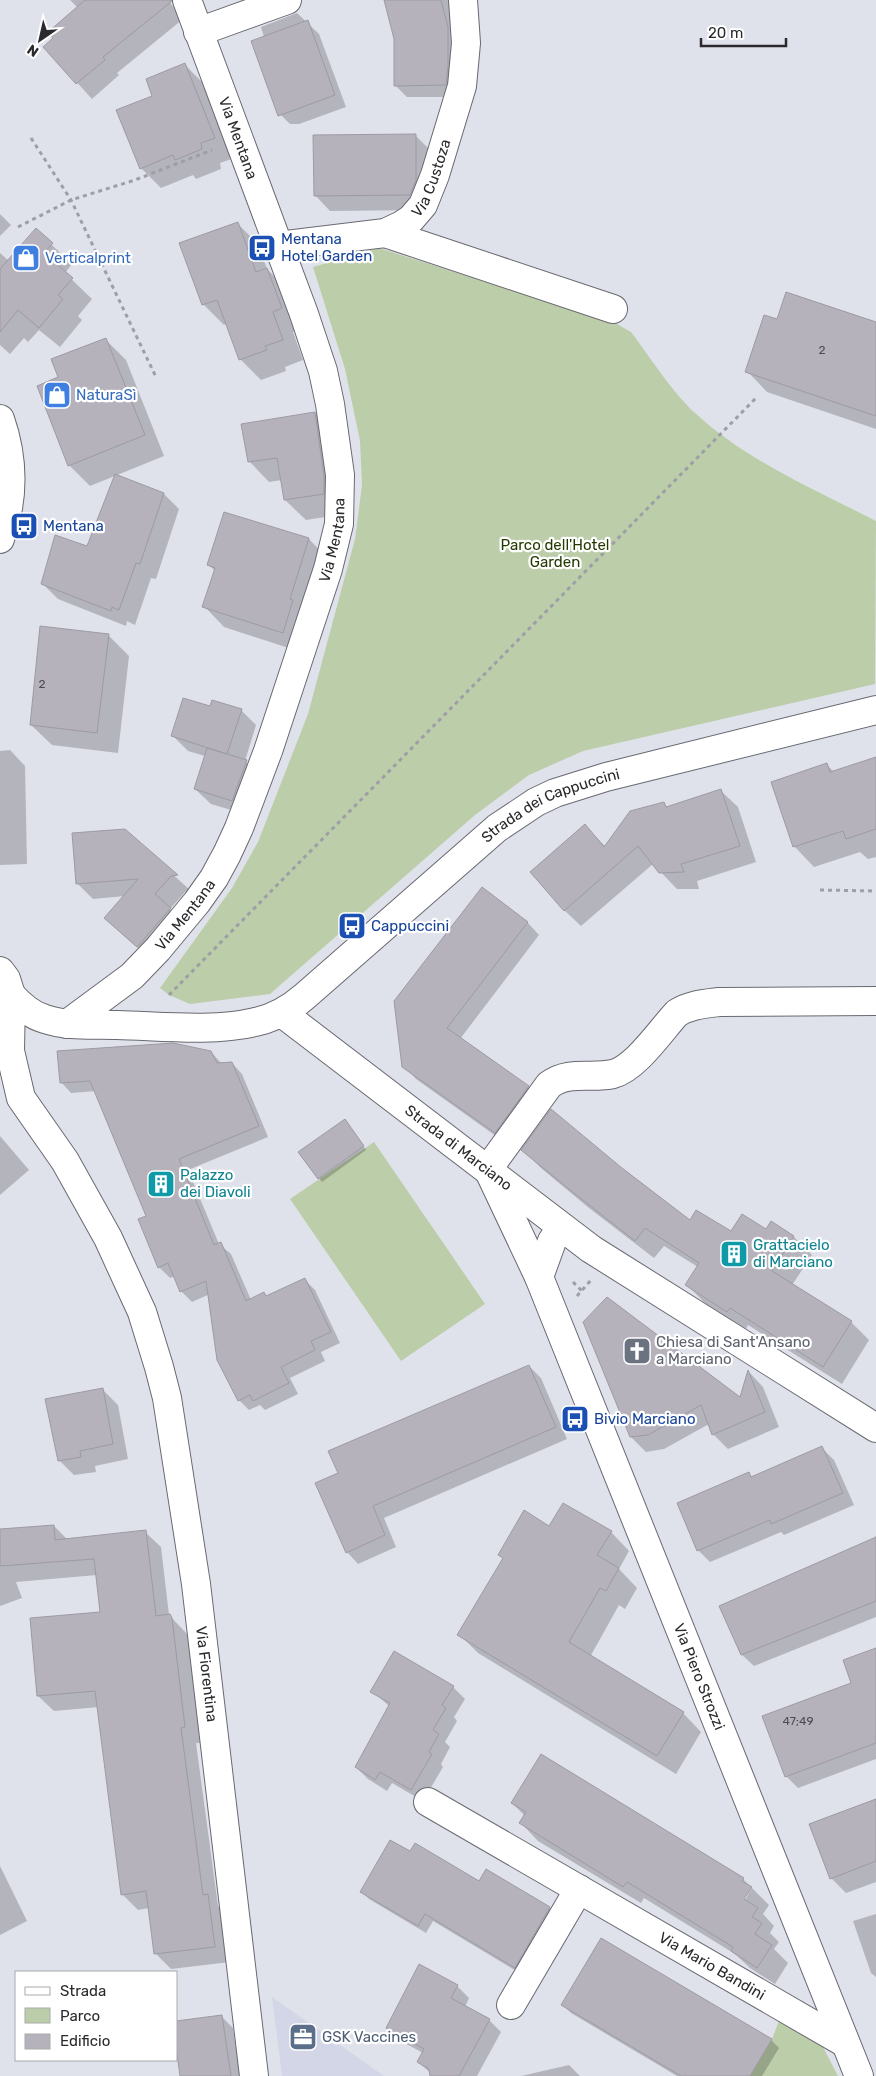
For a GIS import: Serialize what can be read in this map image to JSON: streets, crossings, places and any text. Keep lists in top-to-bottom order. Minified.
{"streets":{"street":["Via Mentana","Via Custoza","Strada dei Cappuccini","Strada di Marciano","Via Fiorentina","Via Piero Strozzi","Via Mario Bandini"]},"crossings":[["Via Mentana","Via Custoza"],["Strada dei Cappuccini","Strada di Marciano"],["Strada di Marciano","Via Piero Strozzi"],["Via Piero Strozzi","Via Mario Bandini"]],"parks":["Parco dell'Hotel Garden"],"places":{"bus stop":["Mentana Hotel Garden","Mentana","Cappuccini","Bivio Marciano"],"shop":["Verticalprint","NaturaSì"],"building":["Palazzo dei Diavoli","Grattacielo di Marciano"],"church":["Chiesa di Sant'Ansano a Marciano"],"office":["GSK Vaccines"]},"house_numbers":["2","2","47;49"],"legend":["Strada","Parco","Edificio"],"scale_bar":"20 m","north":"bottom left"}
